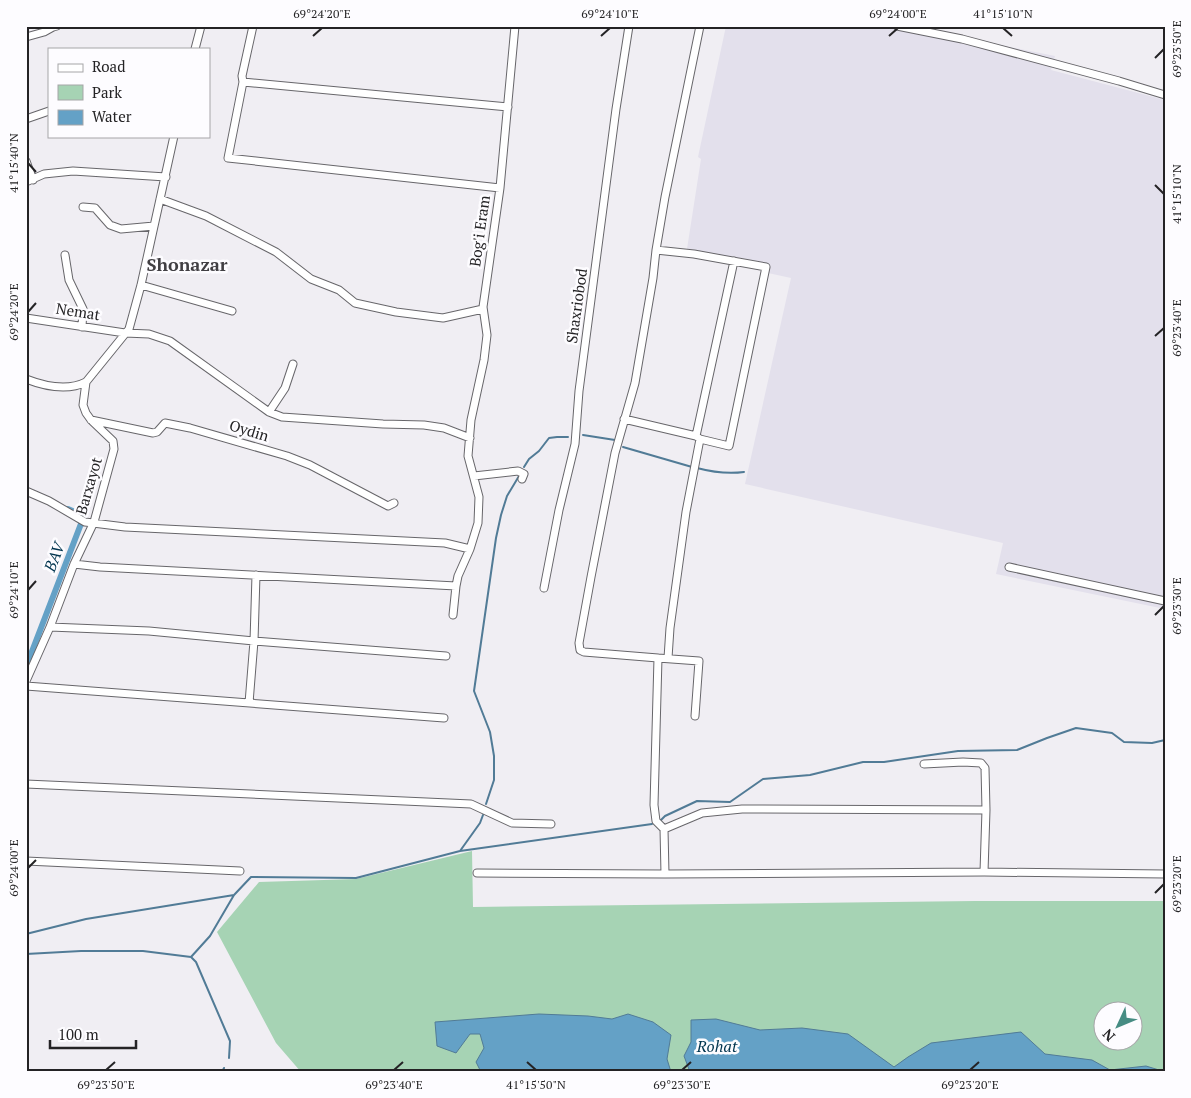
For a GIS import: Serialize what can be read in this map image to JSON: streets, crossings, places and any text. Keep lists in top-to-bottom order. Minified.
{"streets":{"street":["Bog'i Eram","Shaxriobod","Nemat","Oydin","Barxayot"]},"crossings":[["Bog'i Eram","Nemat"],["Oydin","Barxayot"]],"districts":["Shonazar"],"water":["BAV","Rohat"],"legend":["Road","Park","Water"],"scale_bar":"100 m","north":"bottom left","coordinates":["69°24'20\"E","69°24'10\"E","69°24'00\"E","41°15'10\"N","69°23'50\"E","41°15'40\"N","69°23'40\"E","69°23'30\"E","69°23'20\"E","41°15'50\"N"]}
